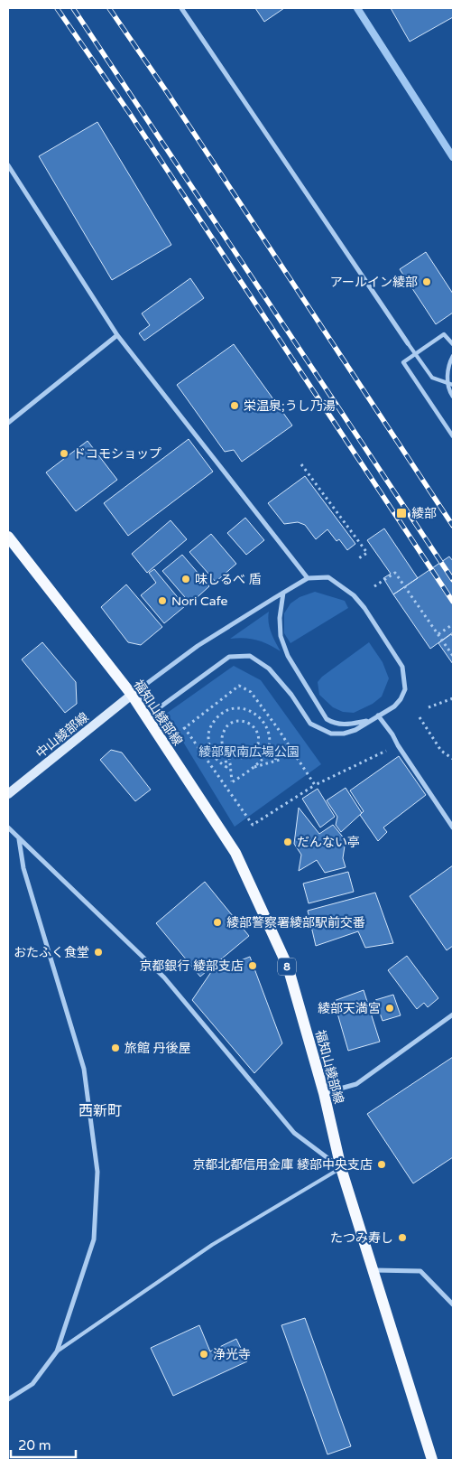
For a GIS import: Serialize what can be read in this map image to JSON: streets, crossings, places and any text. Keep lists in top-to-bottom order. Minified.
{"streets":{"main road":["福知山綾部線","中山綾部線","8"]},"crossings":[["福知山綾部線","中山綾部線"]],"districts":["西新町"],"parks":["綾部駅南広場公園"],"places":{"other":["アールイン綾部","栄温泉;うし乃湯","ドコモショップ","味しるべ 盾","Nori Cafe","だんない亭","綾部警察署綾部駅前交番","おたふく食堂","京都銀行 綾部支店","綾部天満宮","旅館 丹後屋","京都北都信用金庫 綾部中央支店","たつみ寿し","浄光寺"],"transit":["綾部"]},"scale_bar":"20 m"}
